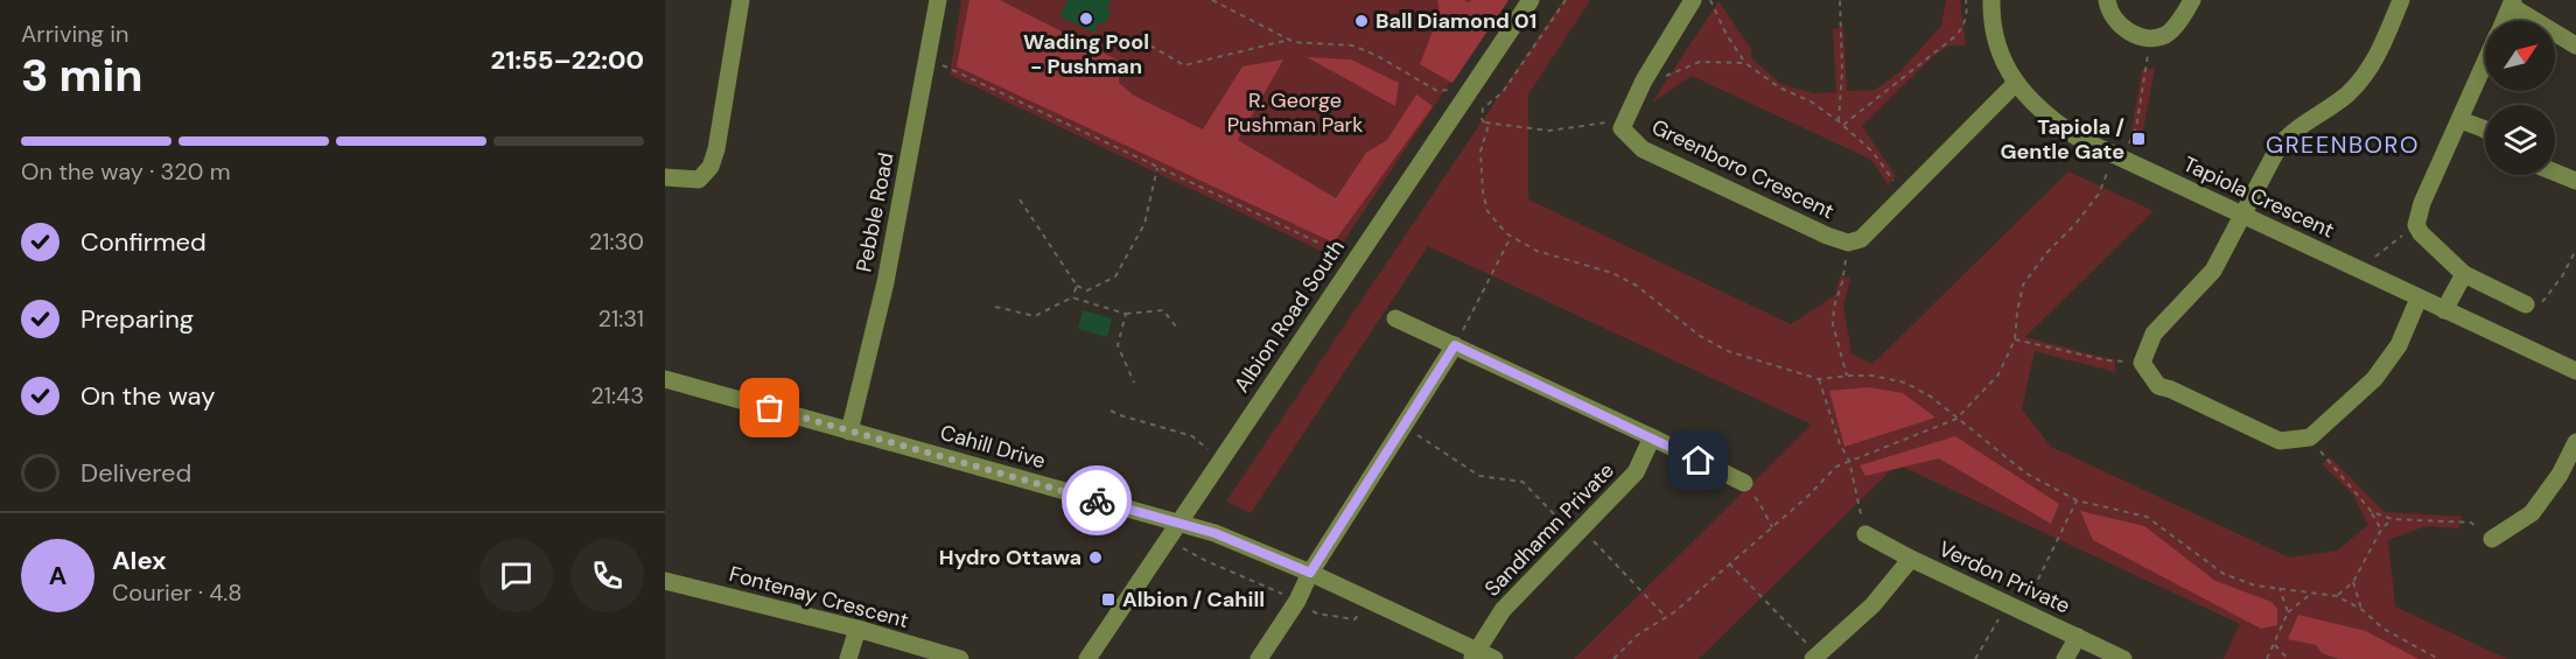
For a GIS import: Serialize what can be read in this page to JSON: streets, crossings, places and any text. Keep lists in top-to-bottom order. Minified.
{"streets":{"street":["Greenboro Crescent","Tapiola Crescent","Pebble Road","Albion Road South","Cahill Drive","Sandhamn Private","Verdon Private","Fontenay Crescent"]},"crossings":[["Greenboro Crescent","Tapiola Crescent"],["Pebble Road","Cahill Drive"],["Albion Road South","Cahill Drive"],["Cahill Drive","Sandhamn Private"]],"districts":["GREENBORO"],"parks":["R. George Pushman Park"],"places":{"other":["Wading Pool - Pushman","Ball Diamond 01","Hydro Ottawa"],"transit":["Tapiola / Gentle Gate","Albion / Cahill"]},"north":"top right","page":{"heading":["3 min","Arriving in","21:55–22:00"],"panel":["Alex","Courier · 4.8"],"bar":"On the way · 320 m","list":[["Confirmed","21:30"],["Preparing","21:31"],["On the way","21:43"],"Delivered"],"round":"A"}}
